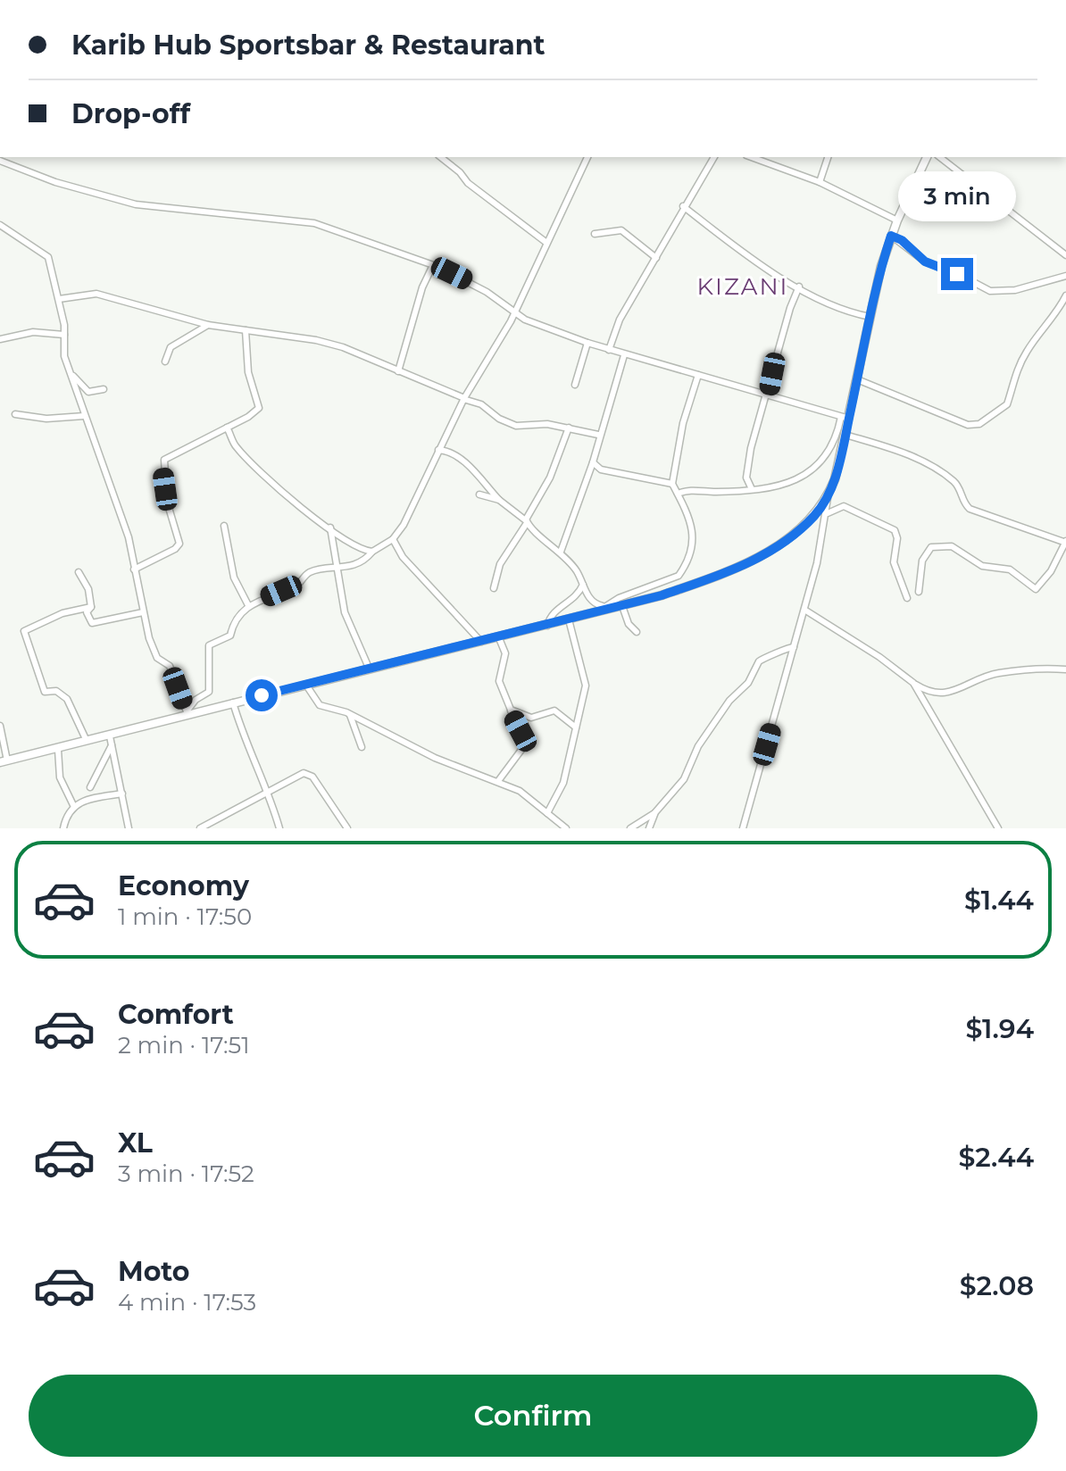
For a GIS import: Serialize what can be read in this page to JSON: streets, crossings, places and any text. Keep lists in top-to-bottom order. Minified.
{"districts":["KIZANI"],"page":{"banner":["Karib Hub Sportsbar & Restaurant","Drop-off"],"bubble":"3 min","list":[{"name":"Economy","note":"1 min · 17:50","value":"$1.44"},{"name":"Comfort","note":"2 min · 17:51","value":"$1.94"},{"name":"XL","note":"3 min · 17:52","value":"$2.44"},{"name":"Moto","note":"4 min · 17:53","value":"$2.08"}],"buttons":"Confirm"}}
